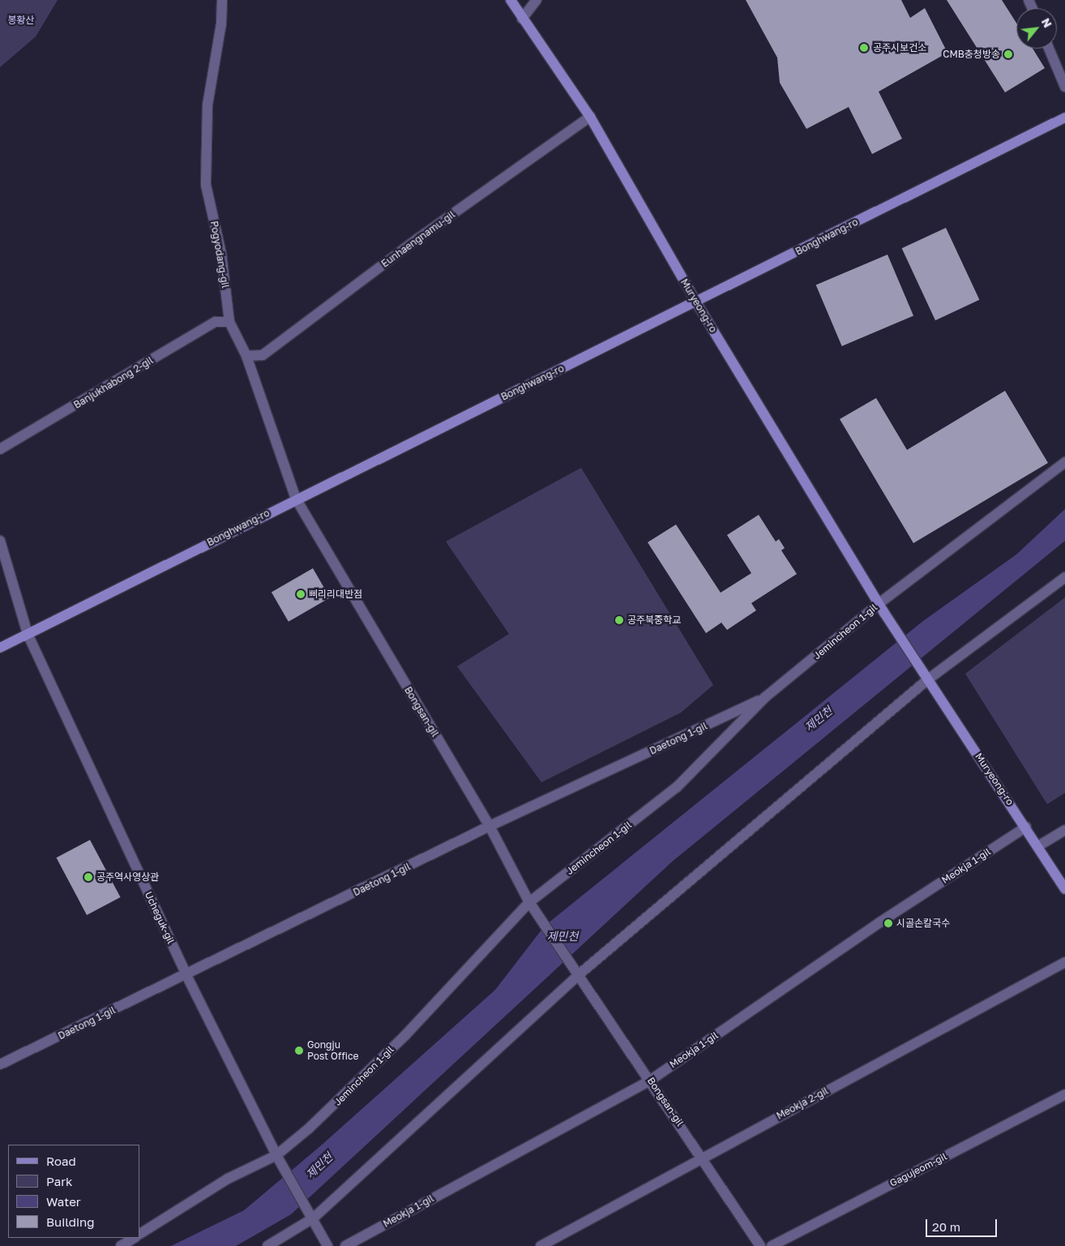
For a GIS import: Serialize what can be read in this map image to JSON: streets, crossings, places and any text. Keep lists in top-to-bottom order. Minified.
{"streets":{"main road":["Bonghwang-ro","Muryeong-ro"],"street":["Eunhaengnamu-gil","Pogyodang-gil","Banjukhabong 2-gil","Jemincheon 1-gil","Bongsan-gil","Daetong 1-gil","Meokja 1-gil","Ucheguk-gil","Meokja 2-gil","Gagujeom-gil"]},"crossings":[["Bonghwang-ro","Pogyodang-gil"],["Bonghwang-ro","Muryeong-ro"],["Bonghwang-ro","Bongsan-gil"],["Bonghwang-ro","Ucheguk-gil"],["Eunhaengnamu-gil","Pogyodang-gil"],["Eunhaengnamu-gil","Muryeong-ro"],["Pogyodang-gil","Banjukhabong 2-gil"],["Pogyodang-gil","Bongsan-gil"],["Muryeong-ro","Jemincheon 1-gil"],["Muryeong-ro","Meokja 1-gil"],["Jemincheon 1-gil","Bongsan-gil"],["Jemincheon 1-gil","Daetong 1-gil"],["Jemincheon 1-gil","Ucheguk-gil"],["Bongsan-gil","Daetong 1-gil"],["Bongsan-gil","Meokja 1-gil"],["Bongsan-gil","Meokja 2-gil"],["Daetong 1-gil","Ucheguk-gil"]],"water":["제민천"],"parks":["봉황산"],"places":["공주시보건소","CMB충청방송","삐리리대반점","공주북중학교","공주역사영상관","시골손칼국수","Gongju Post Office"],"legend":["Road","Park","Water","Building"],"scale_bar":"20 m","north":"top right"}
